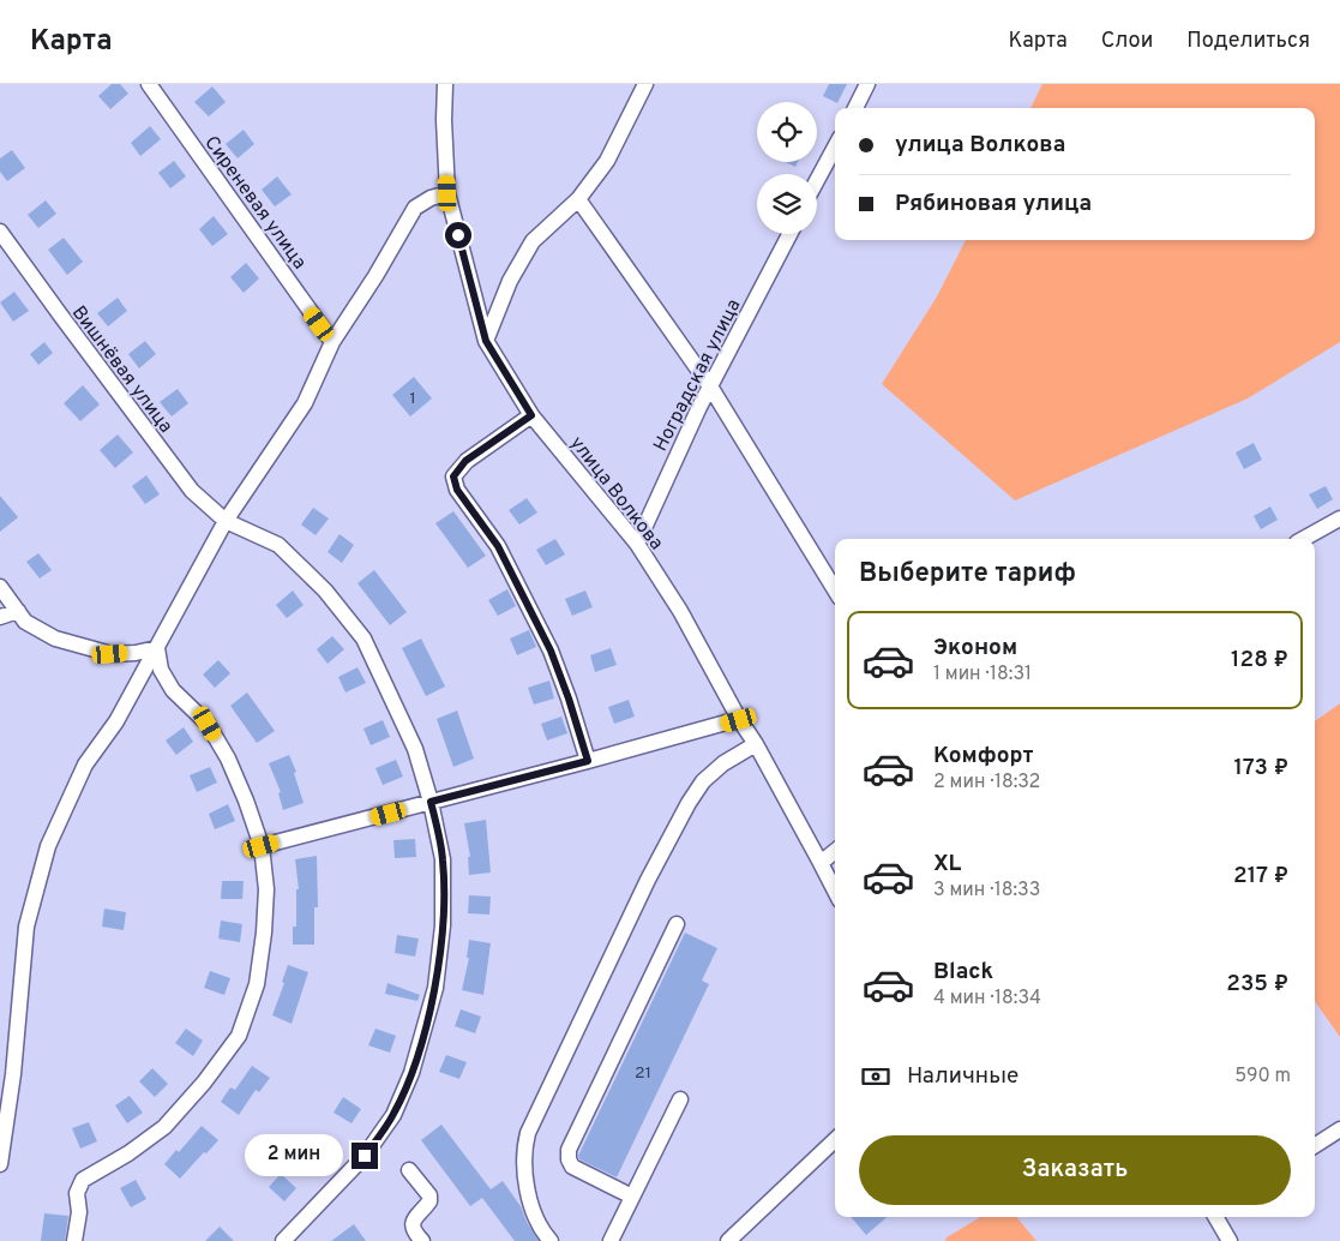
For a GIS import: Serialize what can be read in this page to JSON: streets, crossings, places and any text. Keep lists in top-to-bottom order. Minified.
{"streets":{"street":["Сиреневая улица","Вишнёвая улица","Ноградская улица","улица Волкова"]},"crossings":[["Ноградская улица","улица Волкова"]],"house_numbers":["1","21"],"page":{"header":"Карта","nav":["Карта","Слои","Поделиться"],"banner":["улица Волкова","Рябиновая улица"],"heading":"Выберите тариф","list":[{"name":"Эконом","note":"1 мин · 18:31","value":"128 ₽"},{"name":"Комфорт","note":"2 мин · 18:32","value":"173 ₽"},{"name":"XL","note":"3 мин · 18:33","value":"217 ₽"},{"name":"Black","note":"4 мин · 18:34","value":"235 ₽"}],"pay":["Наличные","590 m"],"buttons":"Заказать","bubble":"2 мин"}}
